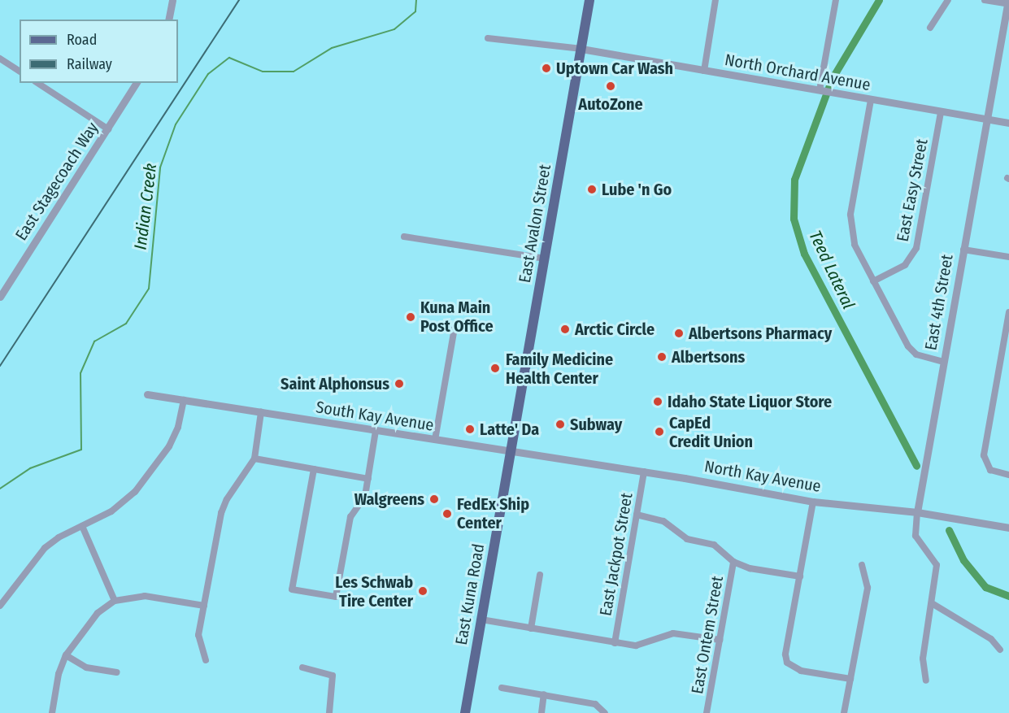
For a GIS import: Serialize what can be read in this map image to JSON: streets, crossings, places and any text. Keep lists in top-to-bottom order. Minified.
{"streets":{"main road":["East Avalon Street","East Kuna Road"],"street":["North Orchard Avenue","East Stagecoach Way","East Easy Street","East 4th Street","South Kay Avenue","North Kay Avenue","East Jackpot Street","East Ontem Street"]},"crossings":[["North Orchard Avenue","East Easy Street"],["North Orchard Avenue","East Avalon Street"],["North Orchard Avenue","East 4th Street"],["East Avalon Street","South Kay Avenue"],["East Avalon Street","North Kay Avenue"],["East Avalon Street","East Kuna Road"],["East 4th Street","North Kay Avenue"],["South Kay Avenue","North Kay Avenue"],["South Kay Avenue","East Kuna Road"],["North Kay Avenue","East Jackpot Street"],["North Kay Avenue","East Kuna Road"]],"water":["Indian Creek","Teed Lateral"],"places":["Uptown Car Wash","AutoZone","Lube 'n Go","Kuna Main Post Office","Arctic Circle","Albertsons Pharmacy","Albertsons","Family Medicine Health Center","Saint Alphonsus","Idaho State Liquor Store","Subway","Latte' Da","CapEd Credit Union","Walgreens","FedEx Ship Center","Les Schwab Tire Center"],"legend":["Road","Railway"]}
